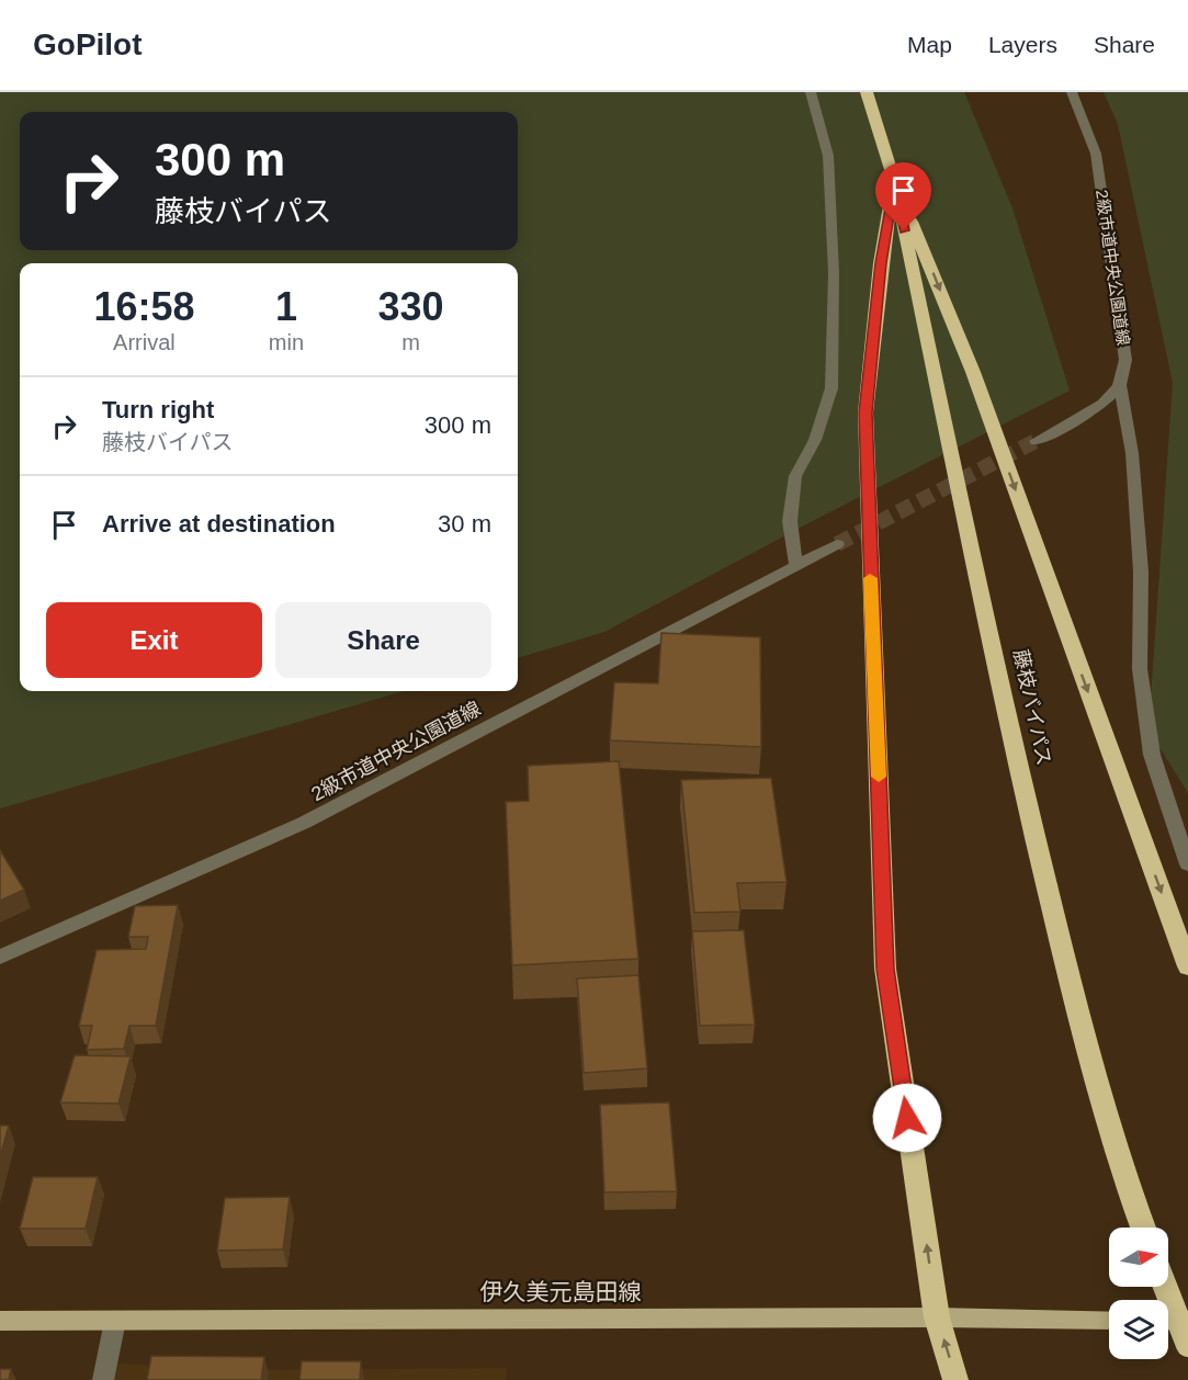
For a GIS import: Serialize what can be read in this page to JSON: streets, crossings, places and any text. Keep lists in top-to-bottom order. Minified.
{"streets":{"highway":["藤枝バイパス"],"main road":["伊久美元島田線"],"street":["2級市道中央公園道線"]},"north":"right","page":{"header":"GoPilot","nav":["Map","Layers","Share"],"turn":["300 m","藤枝バイパス"],"eta":["16:58","Arrival","1","min","330","m"],"list":[{"name":"Turn right","note":"藤枝バイパス","value":"300 m"},{"name":"Arrive at destination","value":"30 m"}],"buttons":["Exit","Share"]}}
